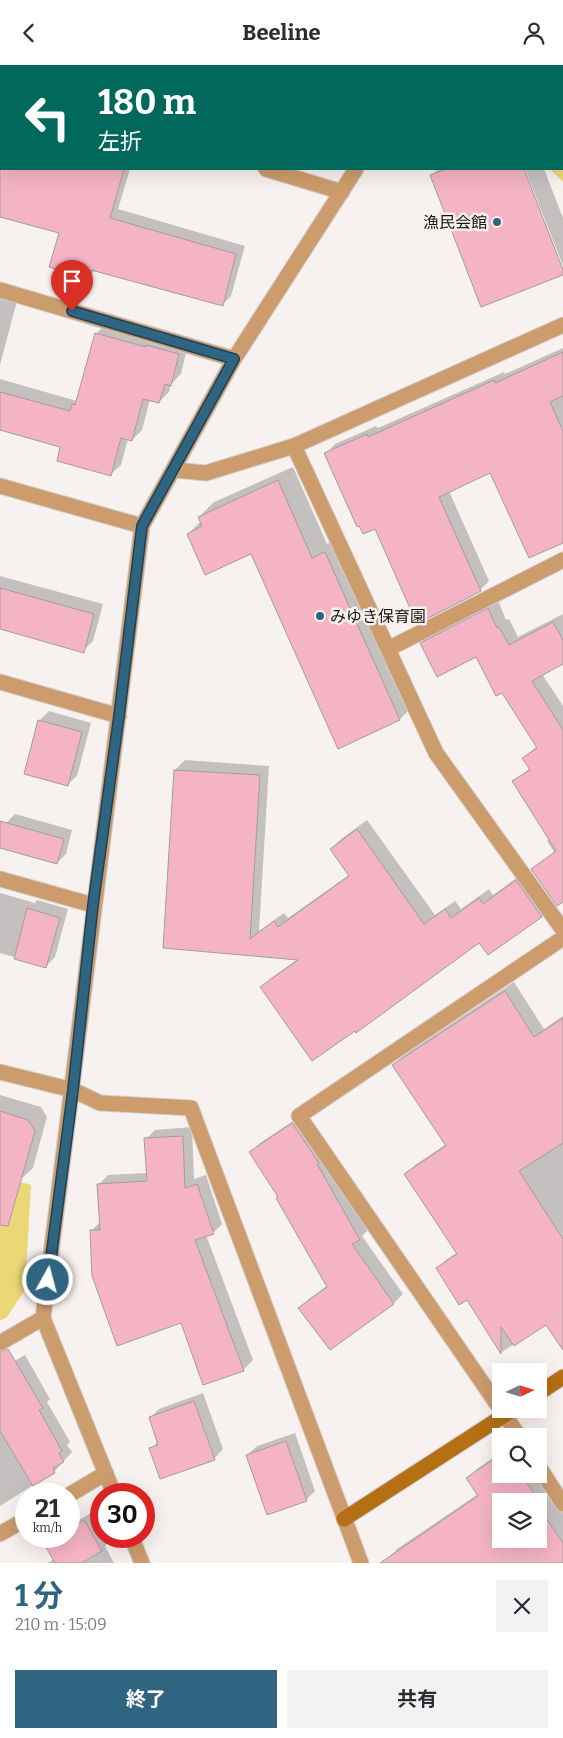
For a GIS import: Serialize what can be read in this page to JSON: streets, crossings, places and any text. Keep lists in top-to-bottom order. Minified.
{"places":["漁民会館","みゆき保育園"],"north":"right","page":{"header":"Beeline","turn":["180 m","左折"],"speed":"21 km/h","limit":"30","heading":["1 分","210 m · 15:09"],"buttons":["終了","共有"]}}
